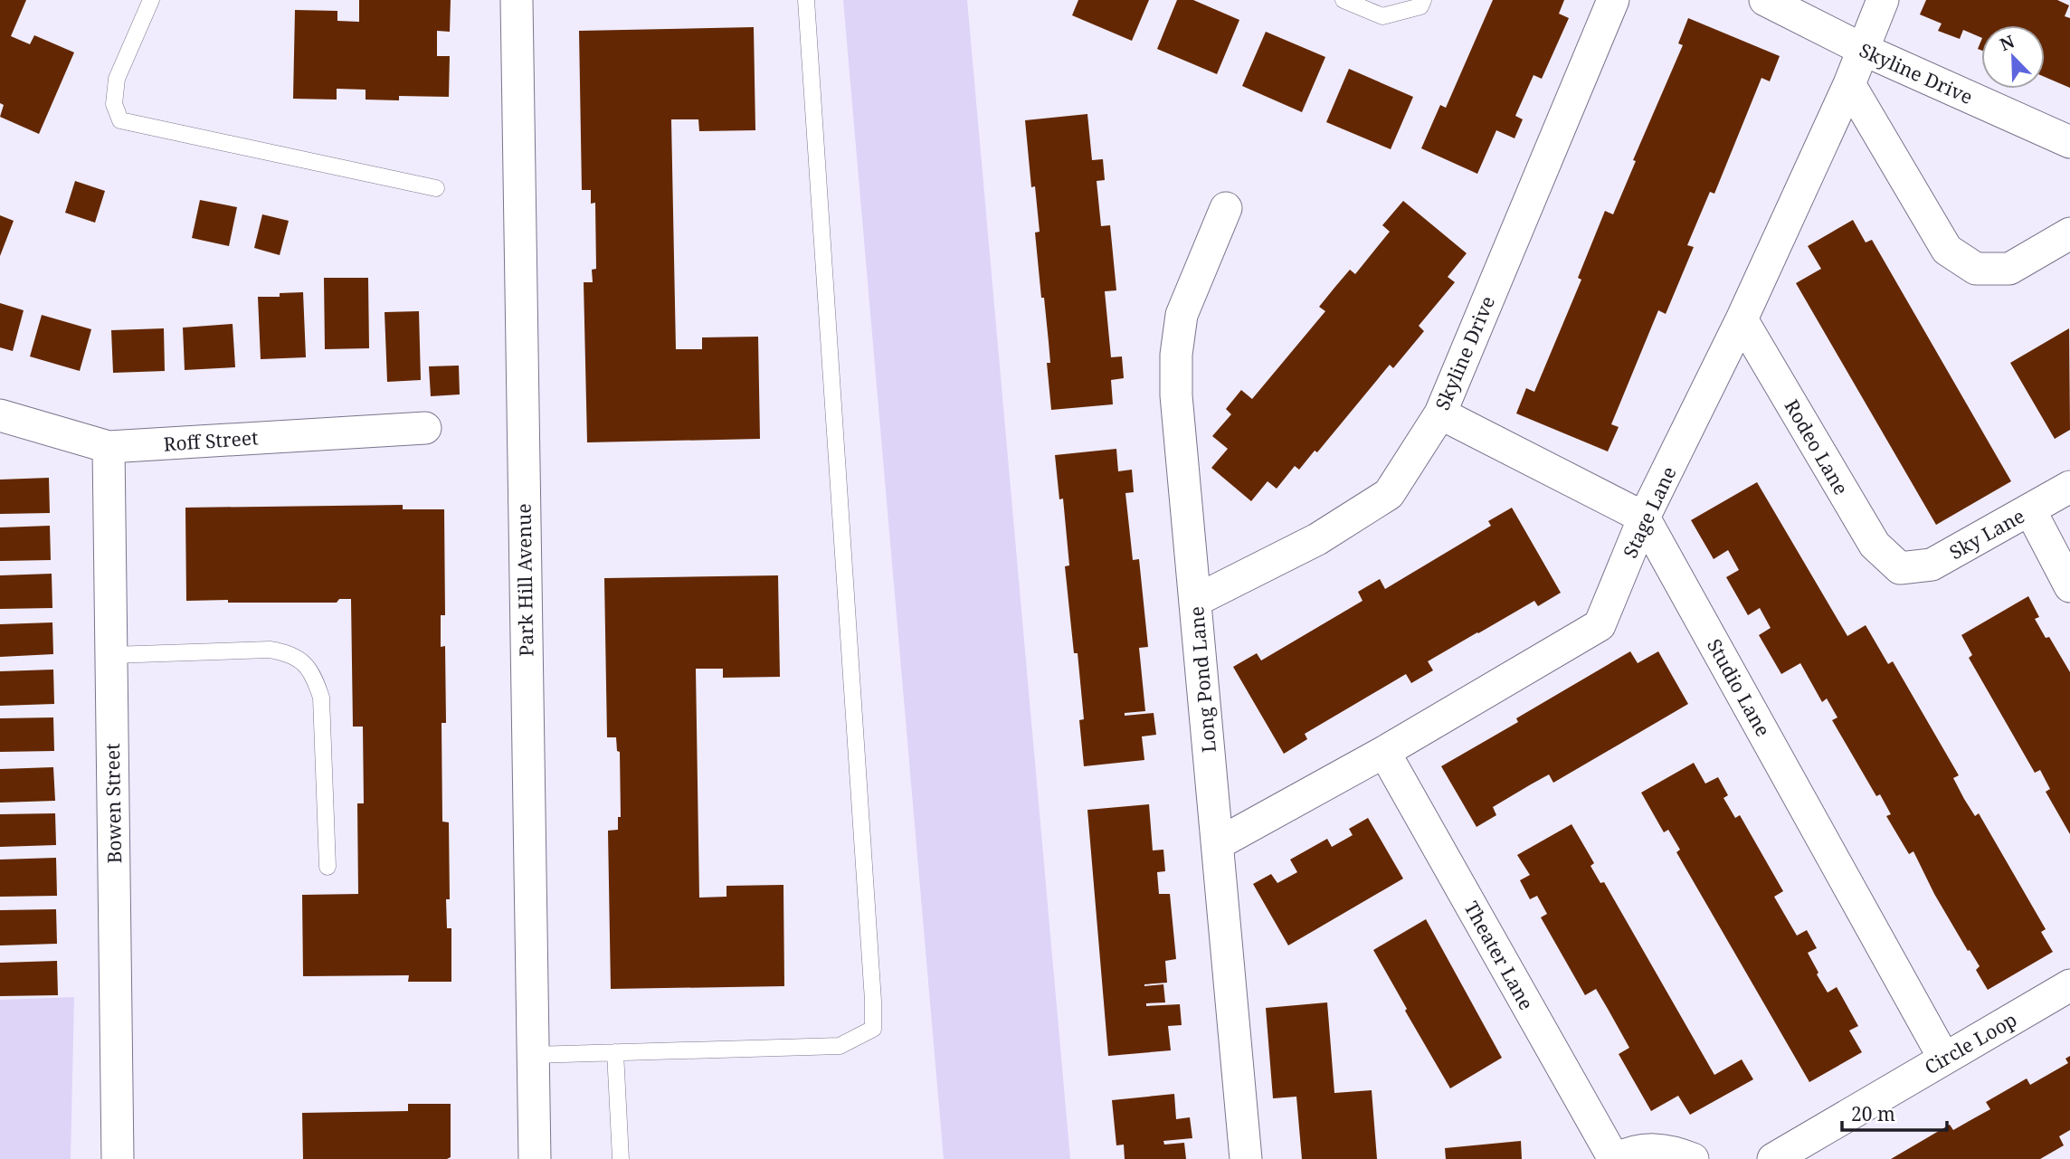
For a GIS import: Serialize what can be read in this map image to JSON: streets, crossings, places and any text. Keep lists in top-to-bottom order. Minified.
{"streets":{"street":["Skyline Drive","Roff Street","Rodeo Lane","Stage Lane","Sky Lane","Park Hill Avenue","Long Pond Lane","Studio Lane","Bowen Street","Theater Lane","Circle Loop"]},"crossings":[["Skyline Drive","Stage Lane"],["Skyline Drive","Long Pond Lane"],["Roff Street","Bowen Street"],["Rodeo Lane","Stage Lane"],["Rodeo Lane","Sky Lane"],["Stage Lane","Long Pond Lane"],["Stage Lane","Studio Lane"],["Stage Lane","Theater Lane"],["Studio Lane","Circle Loop"]],"scale_bar":"20 m","north":"top left"}
